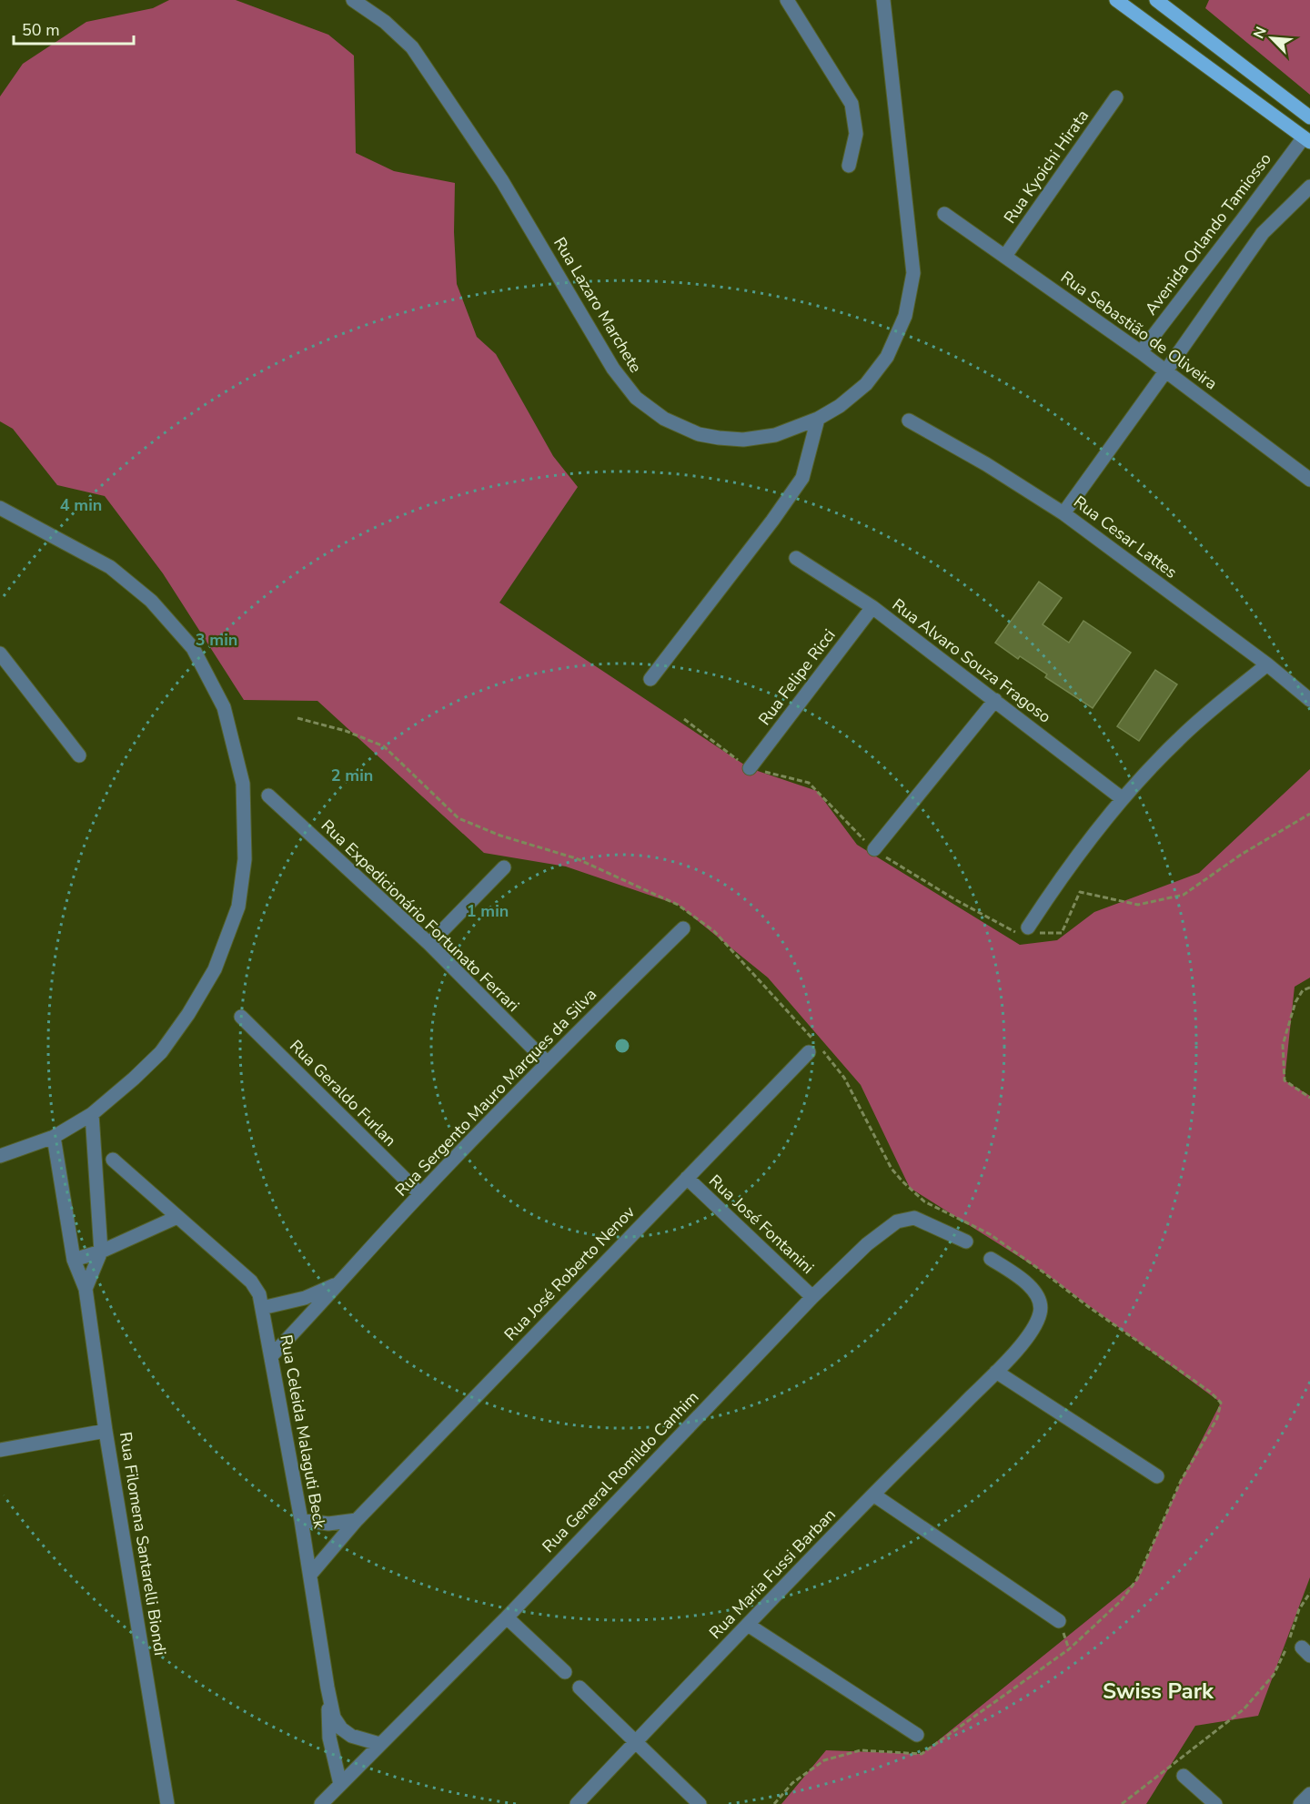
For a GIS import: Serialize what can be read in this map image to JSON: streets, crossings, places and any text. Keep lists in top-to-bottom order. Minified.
{"streets":{"street":["Rua Kyoichi Hirata","Avenida Orlando Tamiosso","Rua Lazaro Marchete","Rua Sebastião de Oliveira","Rua Cesar Lattes","Rua Alvaro Souza Fragoso","Rua Felipe Ricci","Rua Expedicionário Fortunato Ferrari","Rua Sergento Mauro Marques da Silva","Rua Geraldo Furlan","Rua José Fontanini","Rua José Roberto Nenov","Rua Celeida Malaguti Beck","Rua General Romildo Canhim","Rua Filomena Santarelli Biondi","Rua Maria Fussi Barban"]},"crossings":[["Rua Kyoichi Hirata","Rua Sebastião de Oliveira"],["Avenida Orlando Tamiosso","Rua Sebastião de Oliveira"],["Rua Alvaro Souza Fragoso","Rua Felipe Ricci"],["Rua Expedicionário Fortunato Ferrari","Rua Sergento Mauro Marques da Silva"],["Rua Sergento Mauro Marques da Silva","Rua Geraldo Furlan"],["Rua Sergento Mauro Marques da Silva","Rua Celeida Malaguti Beck"],["Rua José Fontanini","Rua José Roberto Nenov"],["Rua José Fontanini","Rua General Romildo Canhim"],["Rua José Roberto Nenov","Rua Celeida Malaguti Beck"],["Rua Celeida Malaguti Beck","Rua General Romildo Canhim"]],"districts":["Swiss Park"],"scale_bar":"50 m","north":"top left","rings":["4 min","3 min","2 min","1 min"]}
